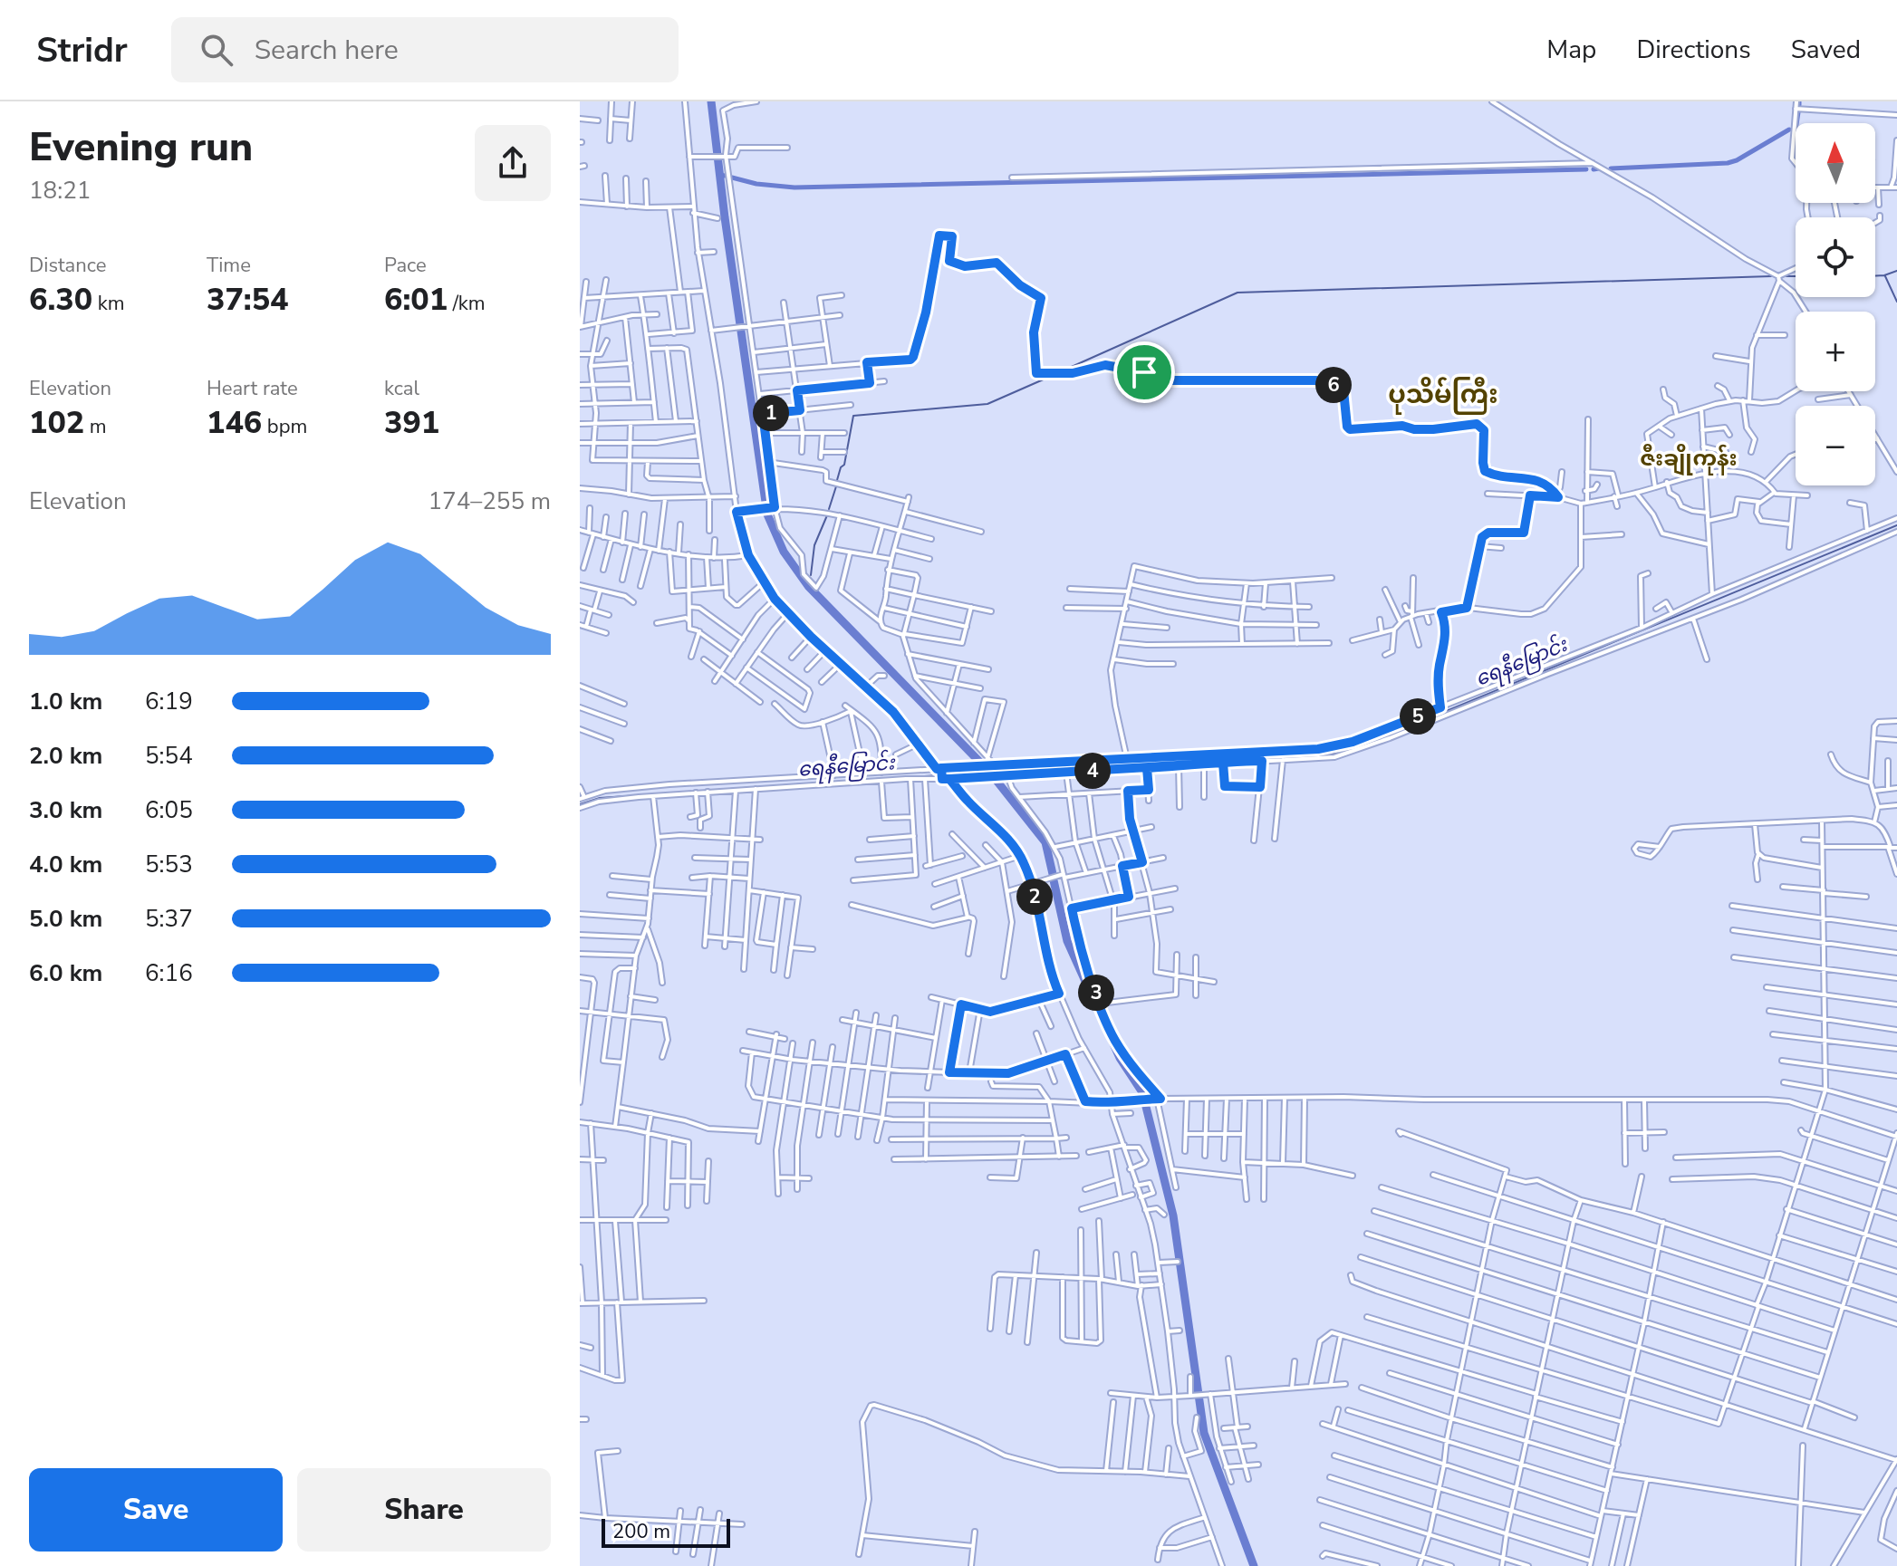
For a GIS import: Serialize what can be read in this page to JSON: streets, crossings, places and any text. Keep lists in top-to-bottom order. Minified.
{"districts":["ပုသိမ်ကြီး","ဇီးချိုကုန်း"],"water":["ရေနီမြောင်း"],"scale_bar":"200 m","north":"top","page":{"header":"Stridr","search":"Search here","nav":["Map","Directions","Saved"],"heading":["Evening run","18:21"],"map_buttons":["+","−"],"stats":[["Distance","6.30 km"],["Time","37:54"],["Pace","6:01 /km"],["Elevation","102 m"],["Heart rate","146 bpm"],["kcal","391"]],"pins":["6","1","5","4","2","3"],"chart":["Elevation","174–255 m"],"list":[{"name":"1.0 km","note":"6:19"},{"name":"2.0 km","note":"5:54"},{"name":"3.0 km","note":"6:05"},{"name":"4.0 km","note":"5:53"},{"name":"5.0 km","note":"5:37"},{"name":"6.0 km","note":"6:16"}],"buttons":["Save","Share"],"scale":"200 m"}}
